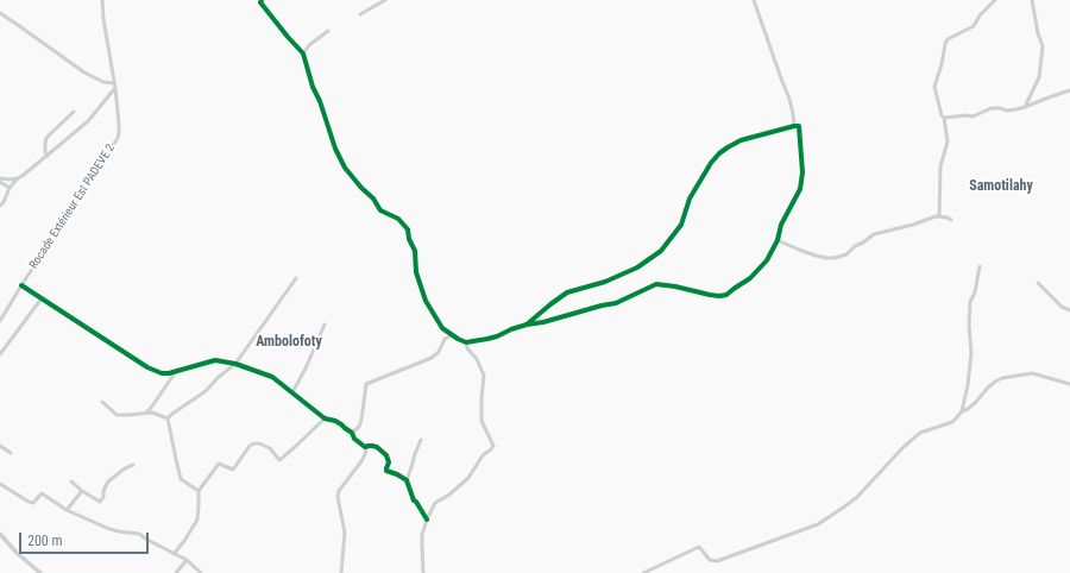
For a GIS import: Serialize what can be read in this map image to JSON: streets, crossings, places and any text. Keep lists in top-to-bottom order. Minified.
{"streets":{"street":["Rocade Extérieur Est PADEVE 2"]},"districts":["Samotilahy","Ambolofoty"],"scale_bar":"200 m"}
